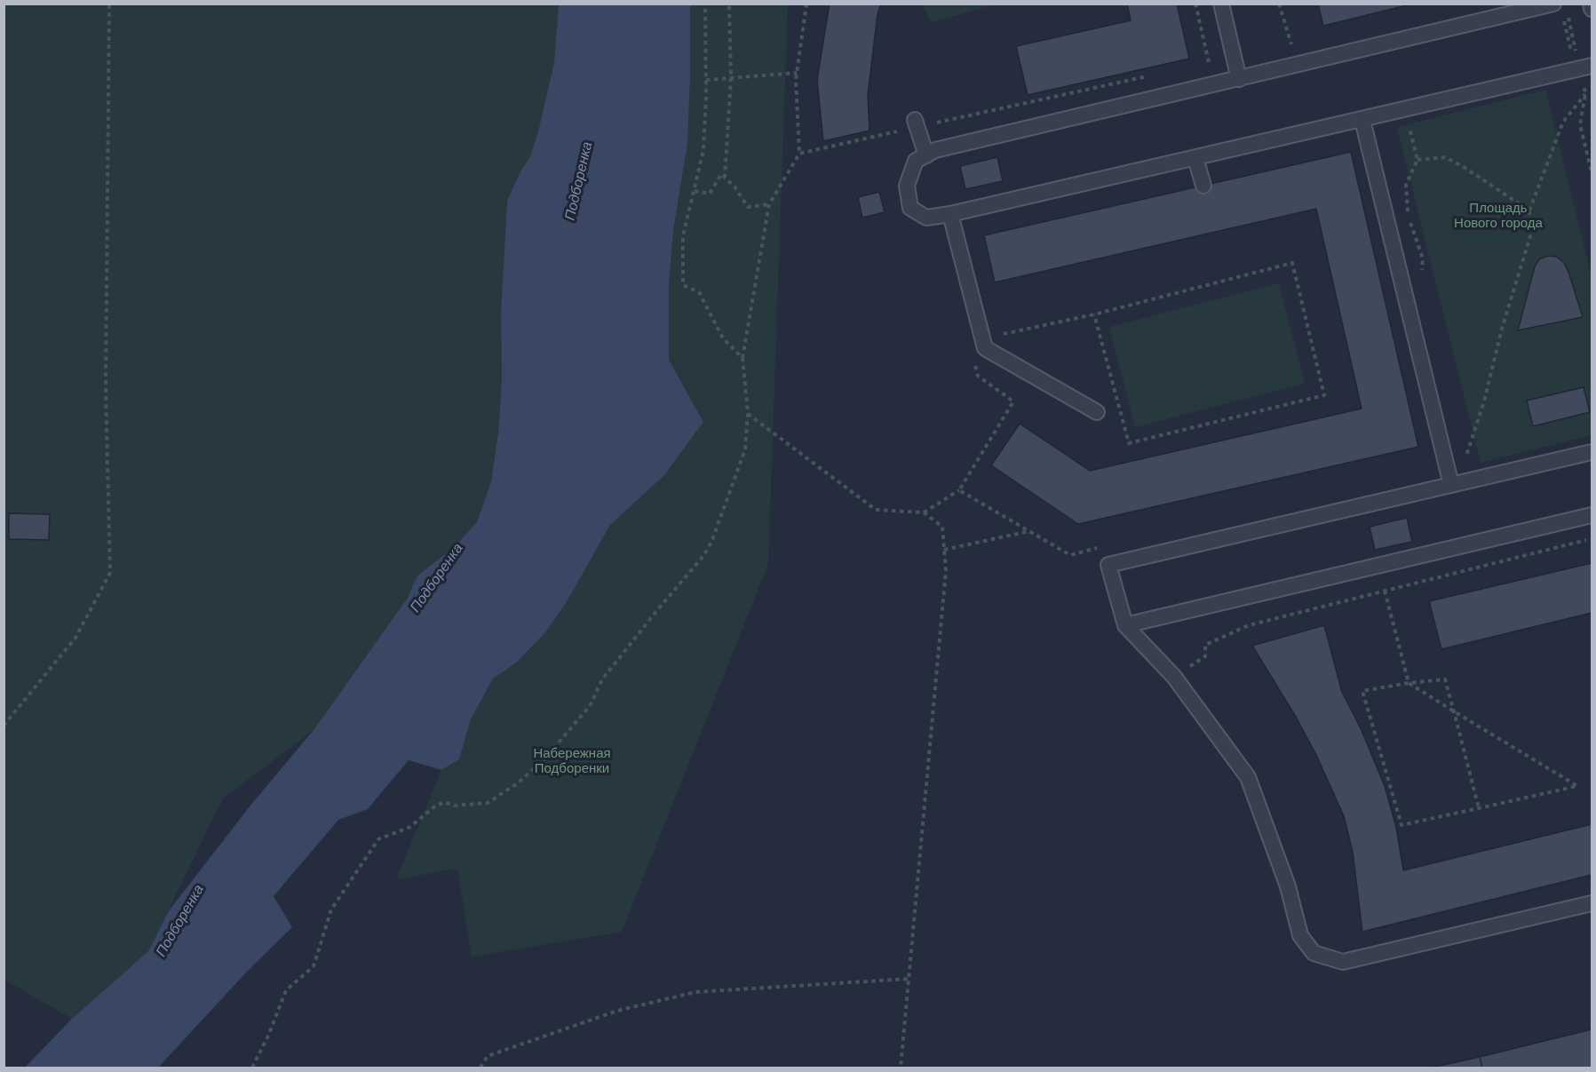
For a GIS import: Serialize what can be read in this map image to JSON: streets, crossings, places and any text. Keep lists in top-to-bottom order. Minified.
{"water":["Подборенка"],"parks":["Площадь Нового города","Набережная Подборенки"]}
